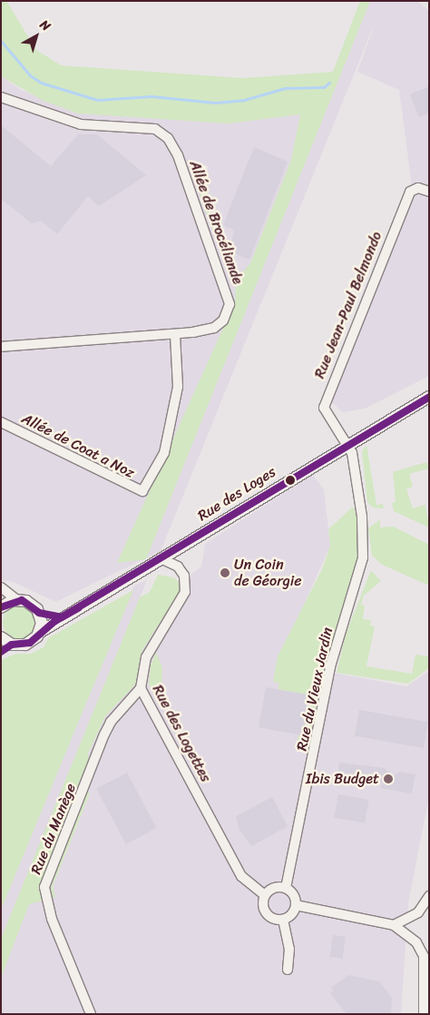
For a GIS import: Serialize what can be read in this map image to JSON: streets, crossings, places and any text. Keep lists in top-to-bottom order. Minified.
{"streets":{"street":["Allée de Brocéliande","Rue Jean-Paul Belmondo","Allée de Coat a Noz","Rue des Loges","Rue du Vieux Jardin","Rue des Logettes","Rue du Manège"]},"crossings":[["Allée de Brocéliande","Allée de Coat a Noz"],["Rue Jean-Paul Belmondo","Rue des Loges"],["Rue Jean-Paul Belmondo","Rue du Vieux Jardin"],["Rue des Loges","Rue du Vieux Jardin"],["Rue des Loges","Rue des Logettes"],["Rue du Vieux Jardin","Rue des Logettes"],["Rue des Logettes","Rue du Manège"]],"places":["Un Coin de Géorgie","Ibis Budget"],"north":"top right"}
